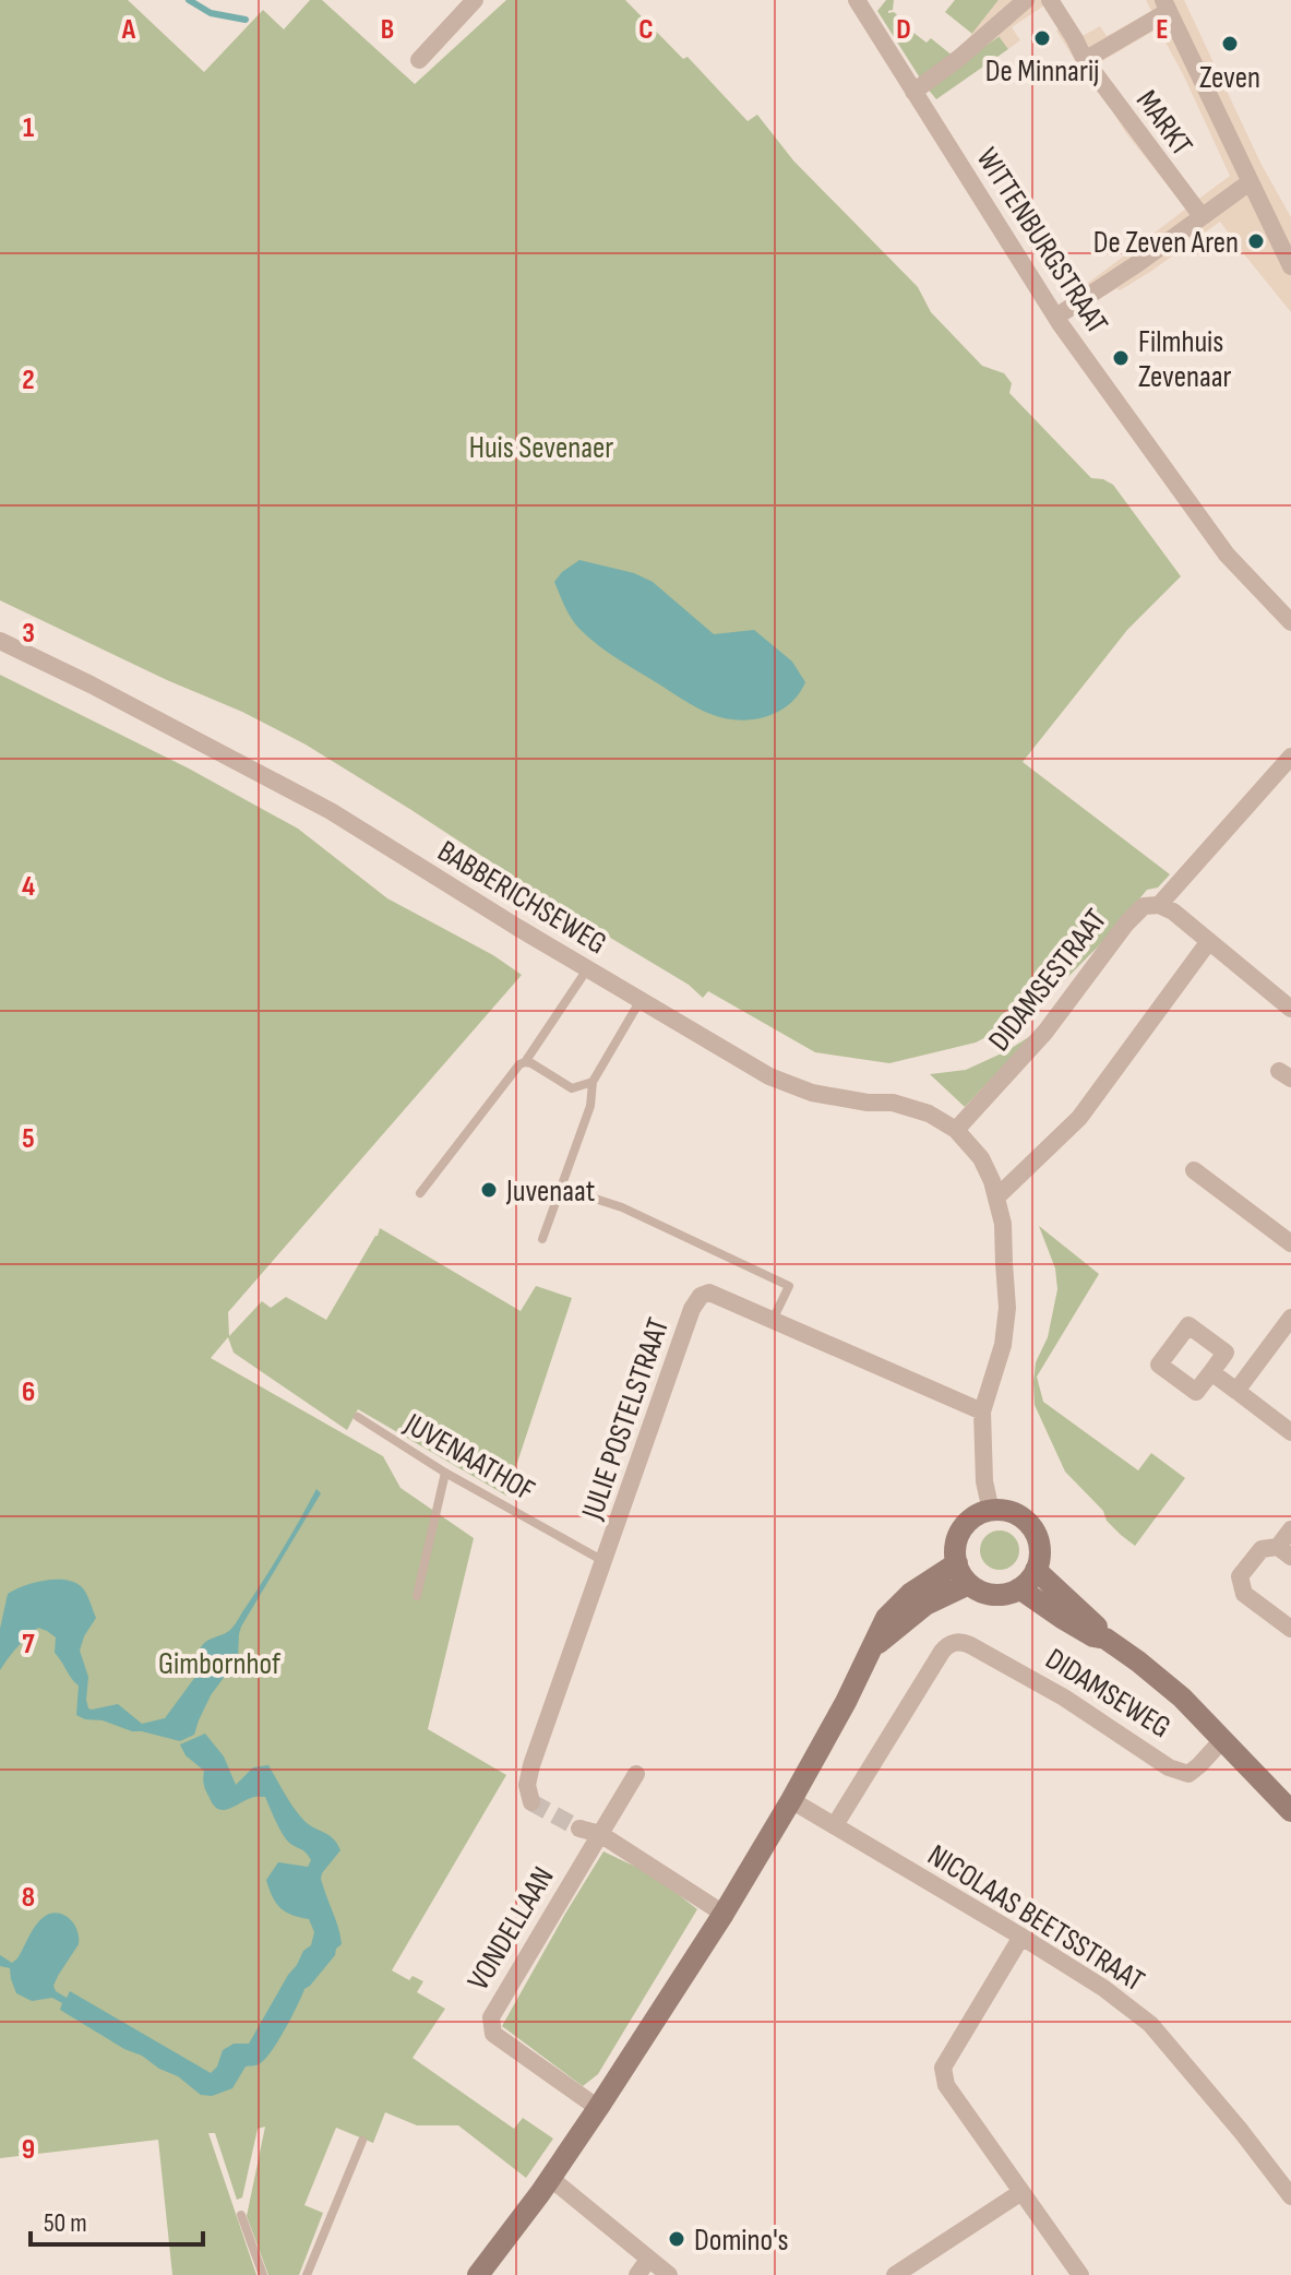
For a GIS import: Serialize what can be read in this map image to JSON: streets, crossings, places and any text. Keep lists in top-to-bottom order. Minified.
{"streets":{"street":["MARKT","WITTENBURGSTRAAT","BABBERICHSEWEG","DIDAMSESTRAAT","JULIE POSTELSTRAAT","DIDAMSEWEG","NICOLAAS BEETSSTRAAT","VONDELLAAN"],"lane":["JUVENAATHOF"]},"crossings":[["BABBERICHSEWEG","DIDAMSESTRAAT"],["JULIE POSTELSTRAAT","JUVENAATHOF"],["DIDAMSEWEG","NICOLAAS BEETSSTRAAT"]],"parks":["Huis Sevenaer","Gimbornhof"],"places":["De Minnarij","Zeven","De Zeven Aren","Filmhuis Zevenaar","Juvenaat","Domino's"],"scale_bar":"50 m","grid":{"columns":["A","B","C","D","E"],"rows":["1","2","3","4","5","6","7","8","9"]}}
